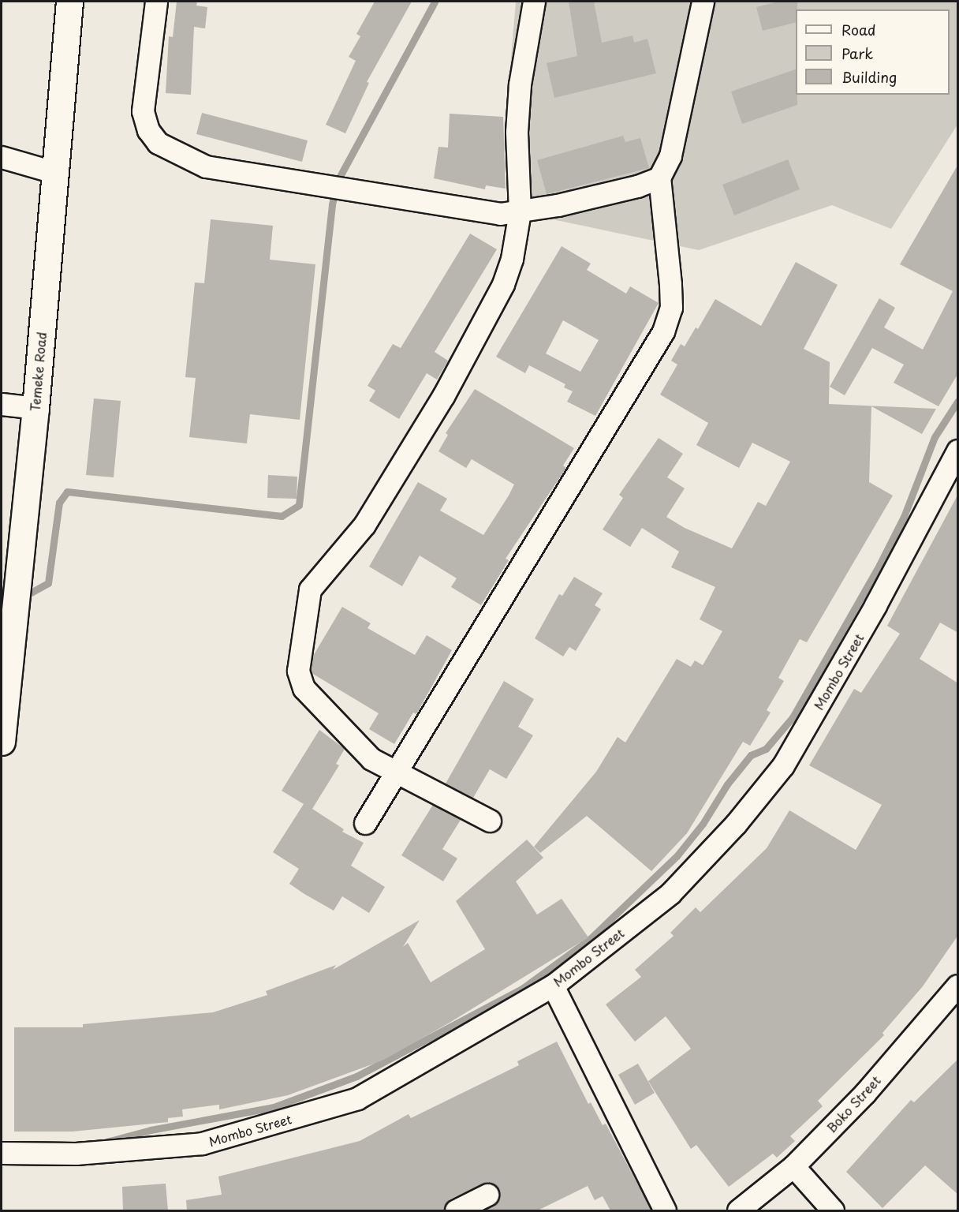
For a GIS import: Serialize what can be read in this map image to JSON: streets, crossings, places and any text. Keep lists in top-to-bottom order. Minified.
{"streets":{"street":["Temeke Road","Mombo Street","Boko Street"]},"legend":["Road","Park","Building"]}
